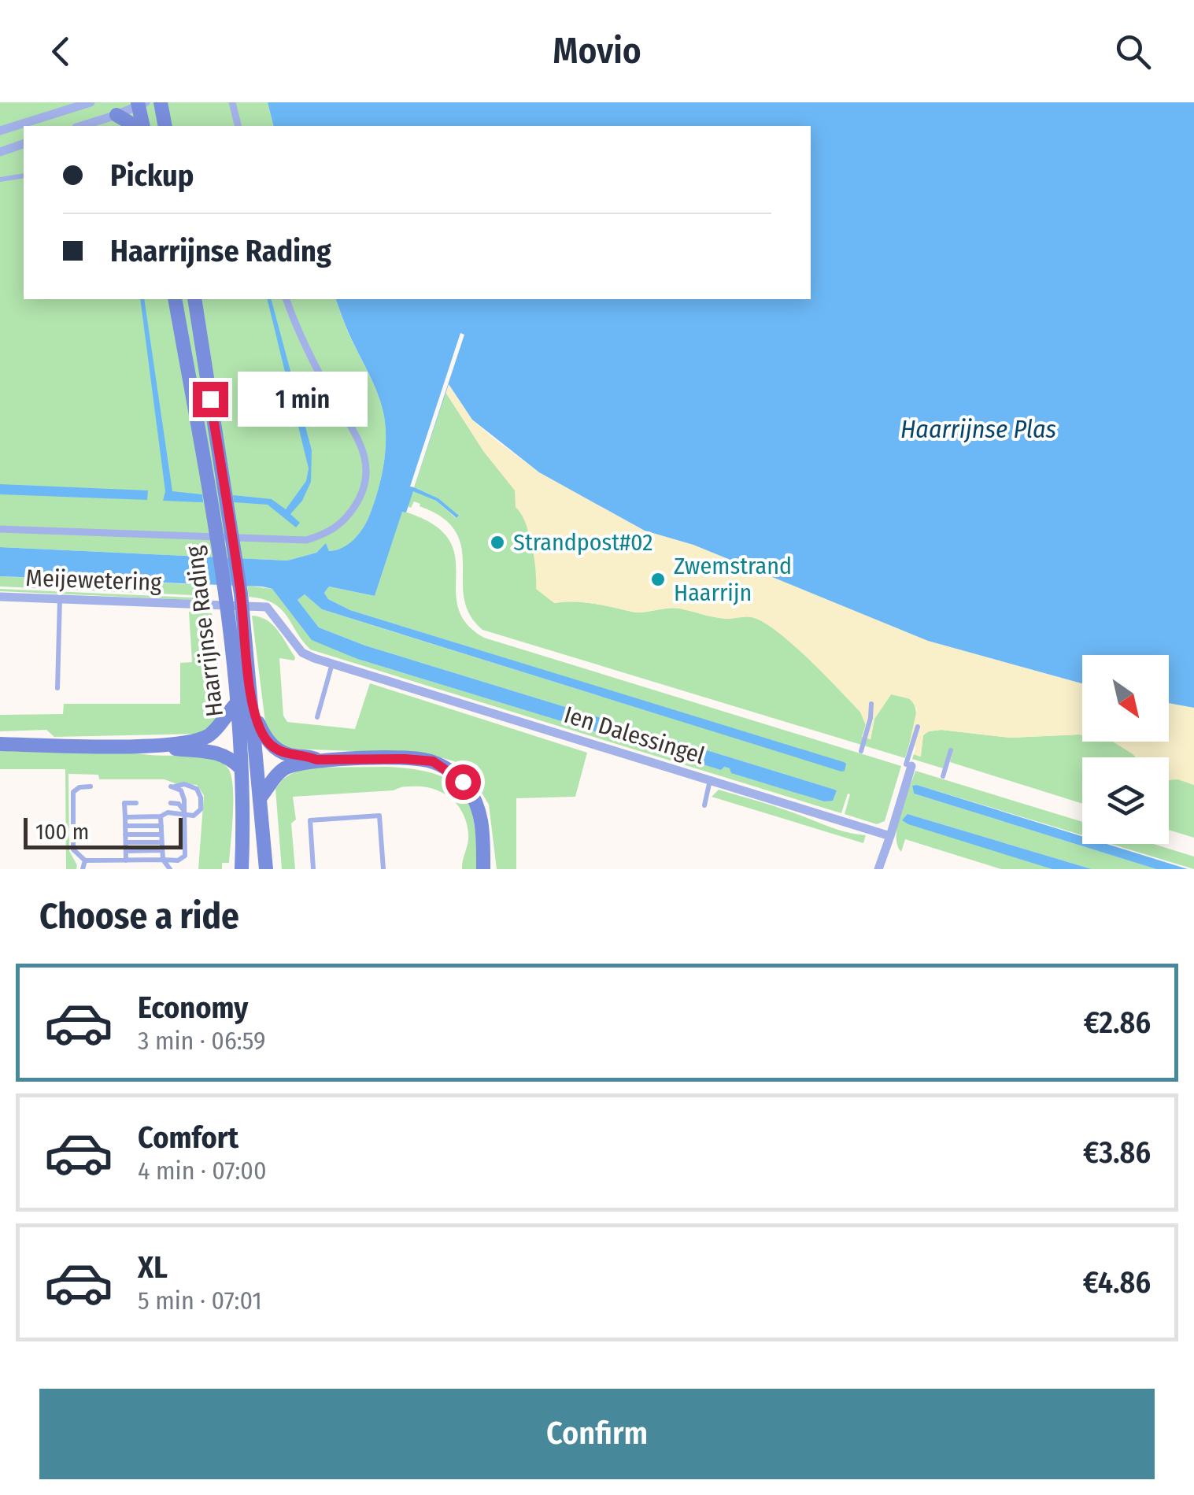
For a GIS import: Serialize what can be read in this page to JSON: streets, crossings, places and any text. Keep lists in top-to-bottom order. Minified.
{"streets":{"main road":["Haarrijnse Rading"],"street":["Meijewetering","Ien Dalessingel"]},"crossings":[["Meijewetering","Ien Dalessingel"]],"water":["Haarrijnse Plas"],"places":["Strandpost#02","Zwemstrand Haarrijn"],"scale_bar":"100 m","north":"bottom right","page":{"header":"Movio","banner":["Pickup","Haarrijnse Rading"],"bubble":"1 min","scale":"100 m","heading":"Choose a ride","list":[{"name":"Economy","note":"3 min · 06:59","value":"€2.86"},{"name":"Comfort","note":"4 min · 07:00","value":"€3.86"},{"name":"XL","note":"5 min · 07:01","value":"€4.86"}],"buttons":"Confirm"}}
